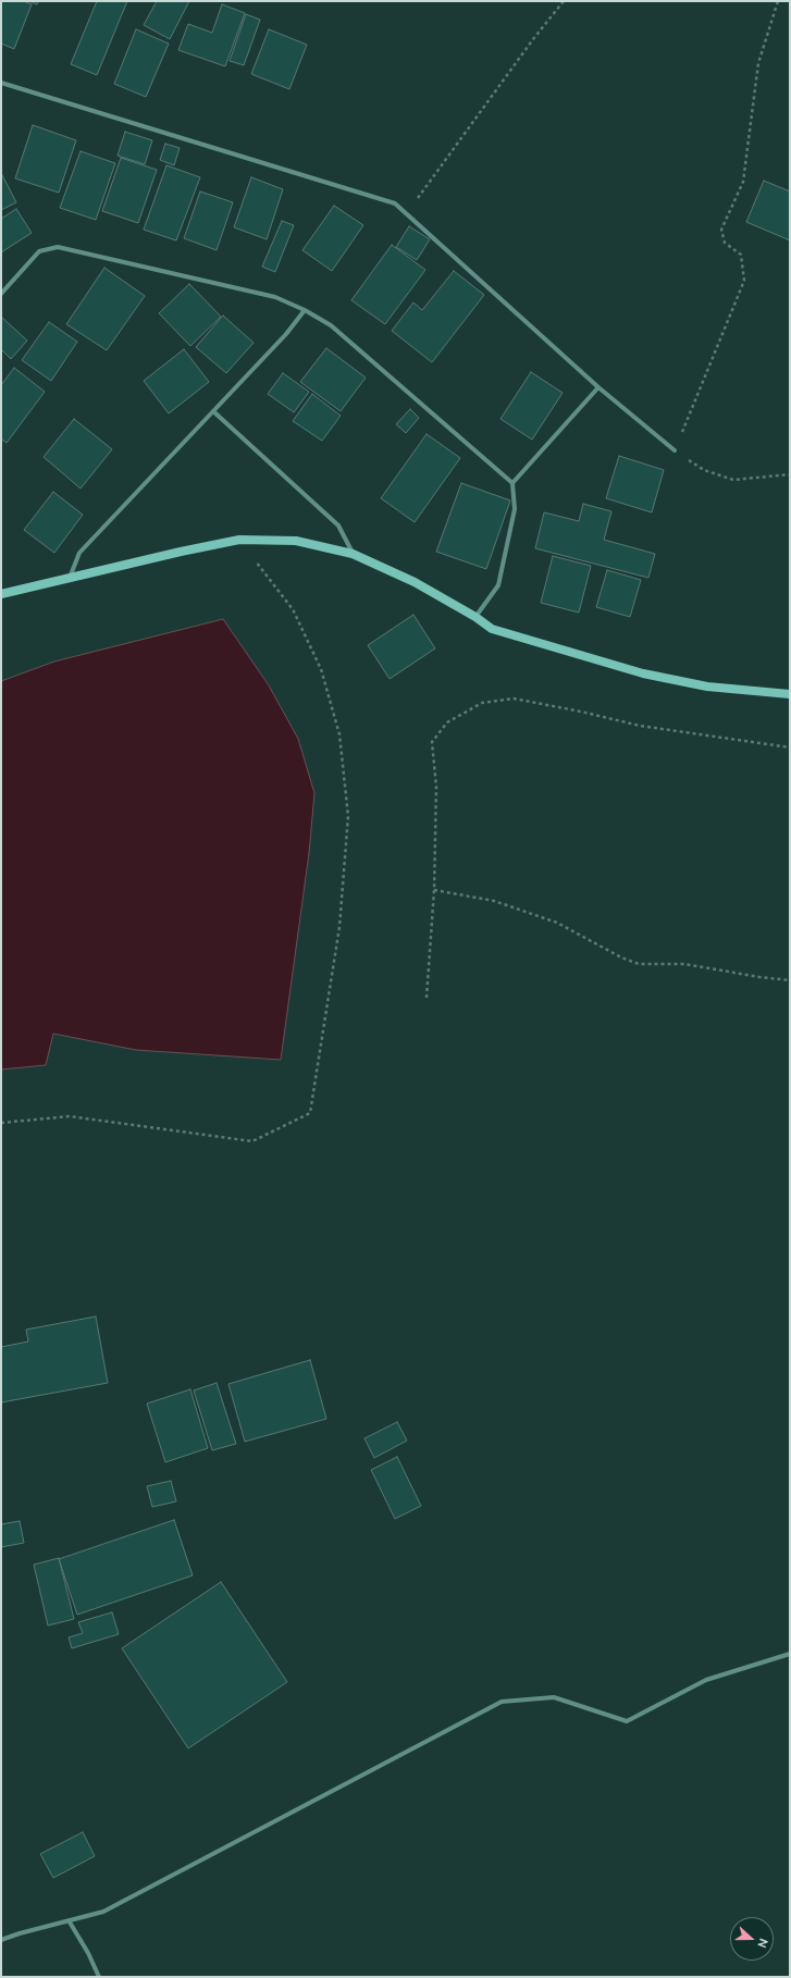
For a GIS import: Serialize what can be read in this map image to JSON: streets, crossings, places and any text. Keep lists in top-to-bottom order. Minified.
{"north":"right"}
